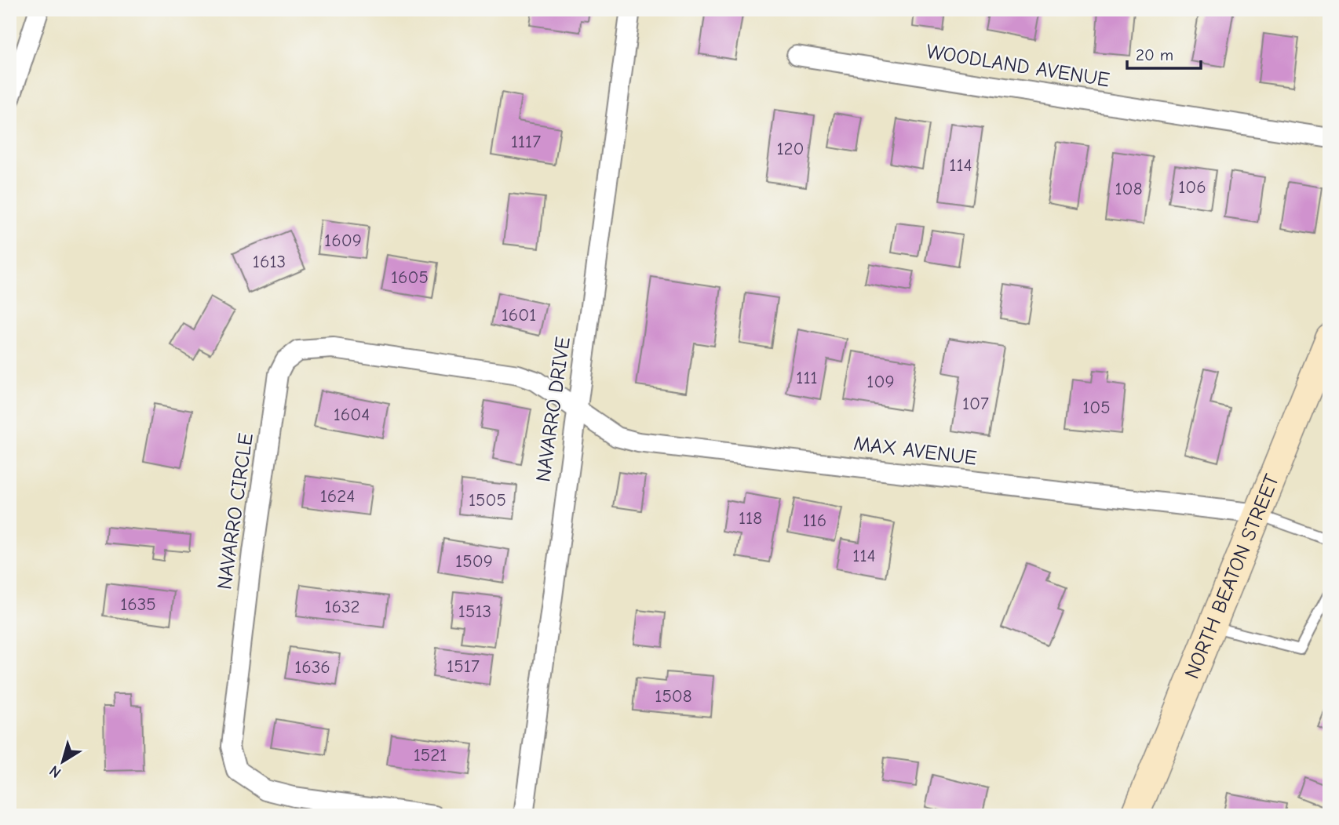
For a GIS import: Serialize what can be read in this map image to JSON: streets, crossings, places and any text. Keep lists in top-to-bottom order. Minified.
{"streets":{"main road":["NORTH BEATON STREET"],"street":["WOODLAND AVENUE","NAVARRO DRIVE","MAX AVENUE","NAVARRO CIRCLE"]},"crossings":[["NAVARRO DRIVE","MAX AVENUE"],["NAVARRO DRIVE","NAVARRO CIRCLE"],["MAX AVENUE","NAVARRO CIRCLE"],["MAX AVENUE","NORTH BEATON STREET"]],"house_numbers":["1117","120","114","106","108","1609","1613","1605","1601","111","109","107","105","1604","1624","1505","118","116","114","1509","1635","1632","1513","1517","1636","1508","1521"],"scale_bar":"20 m","north":"bottom left"}
